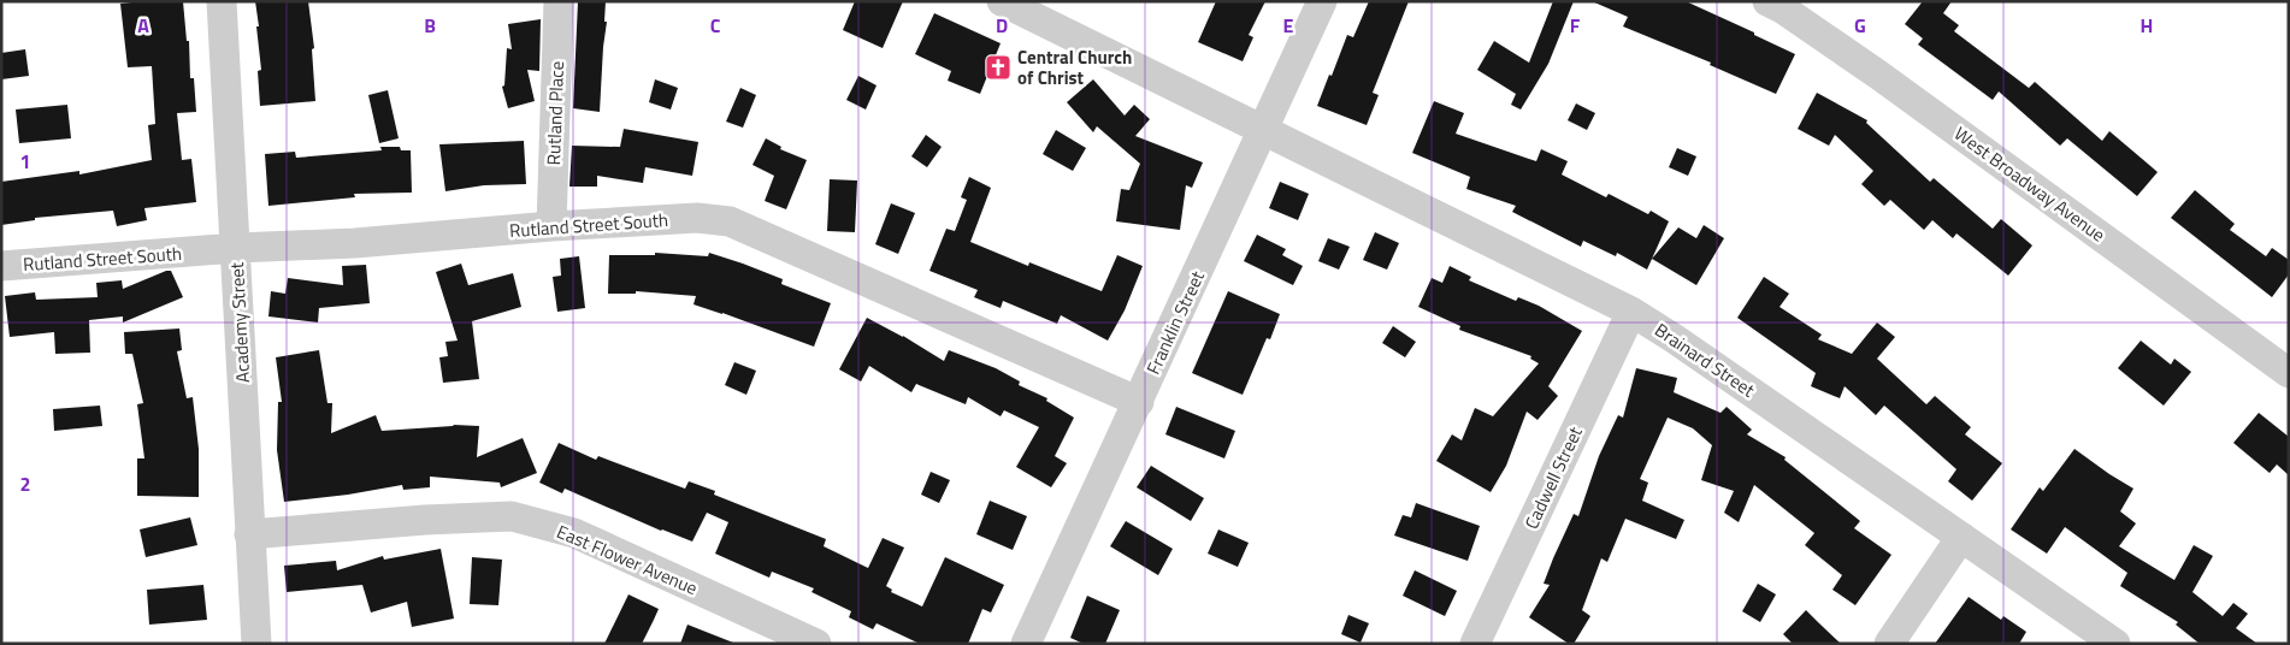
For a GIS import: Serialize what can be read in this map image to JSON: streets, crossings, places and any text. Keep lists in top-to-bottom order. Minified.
{"streets":{"street":["Rutland Place","West Broadway Avenue","Rutland Street South","Academy Street","Franklin Street","Brainard Street","Cadwell Street","East Flower Avenue"]},"crossings":[["Rutland Place","Rutland Street South"],["Rutland Street South","Academy Street"],["Rutland Street South","Franklin Street"],["Academy Street","East Flower Avenue"],["Franklin Street","Brainard Street"],["Brainard Street","Cadwell Street"]],"places":{"church":["Central Church of Christ"]},"grid":{"columns":["A","B","C","D","E","F","G","H"],"rows":["1","2"]}}
